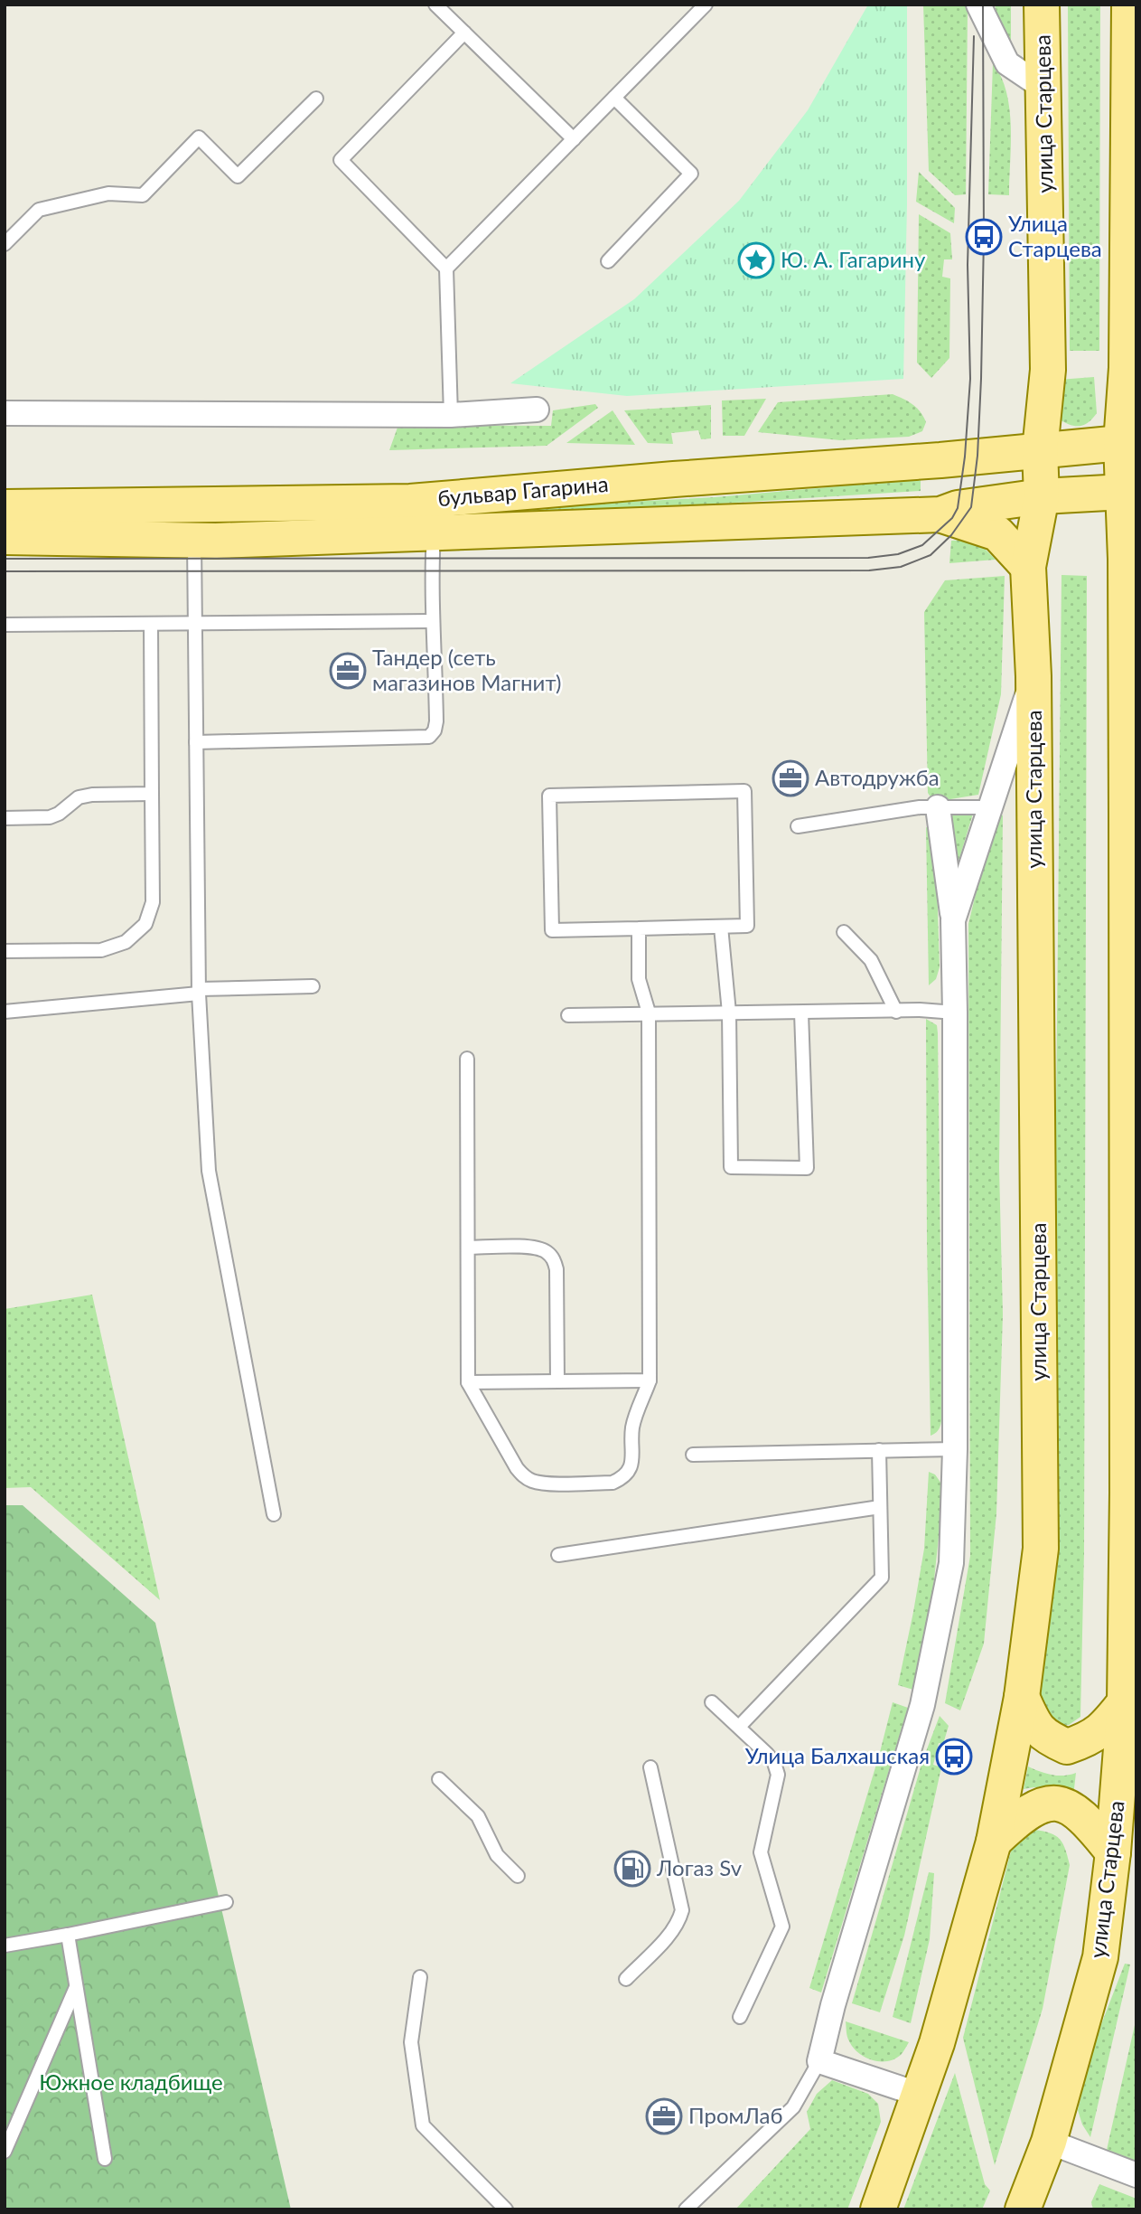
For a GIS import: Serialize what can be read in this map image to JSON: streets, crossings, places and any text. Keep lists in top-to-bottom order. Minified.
{"streets":{"main road":["улица Старцева","бульвар Гагарина"]},"crossings":[["улица Старцева","бульвар Гагарина"]],"parks":["Южное кладбище"],"places":{"bus stop":["Улица Старцева","Улица Балхашская"],"place":["Ю. А. Гагарину"],"office":["Тандер (сеть магазинов Магнит)","Автодружба","ПромЛаб"],"fuel station":["Логаз Sv"]}}
